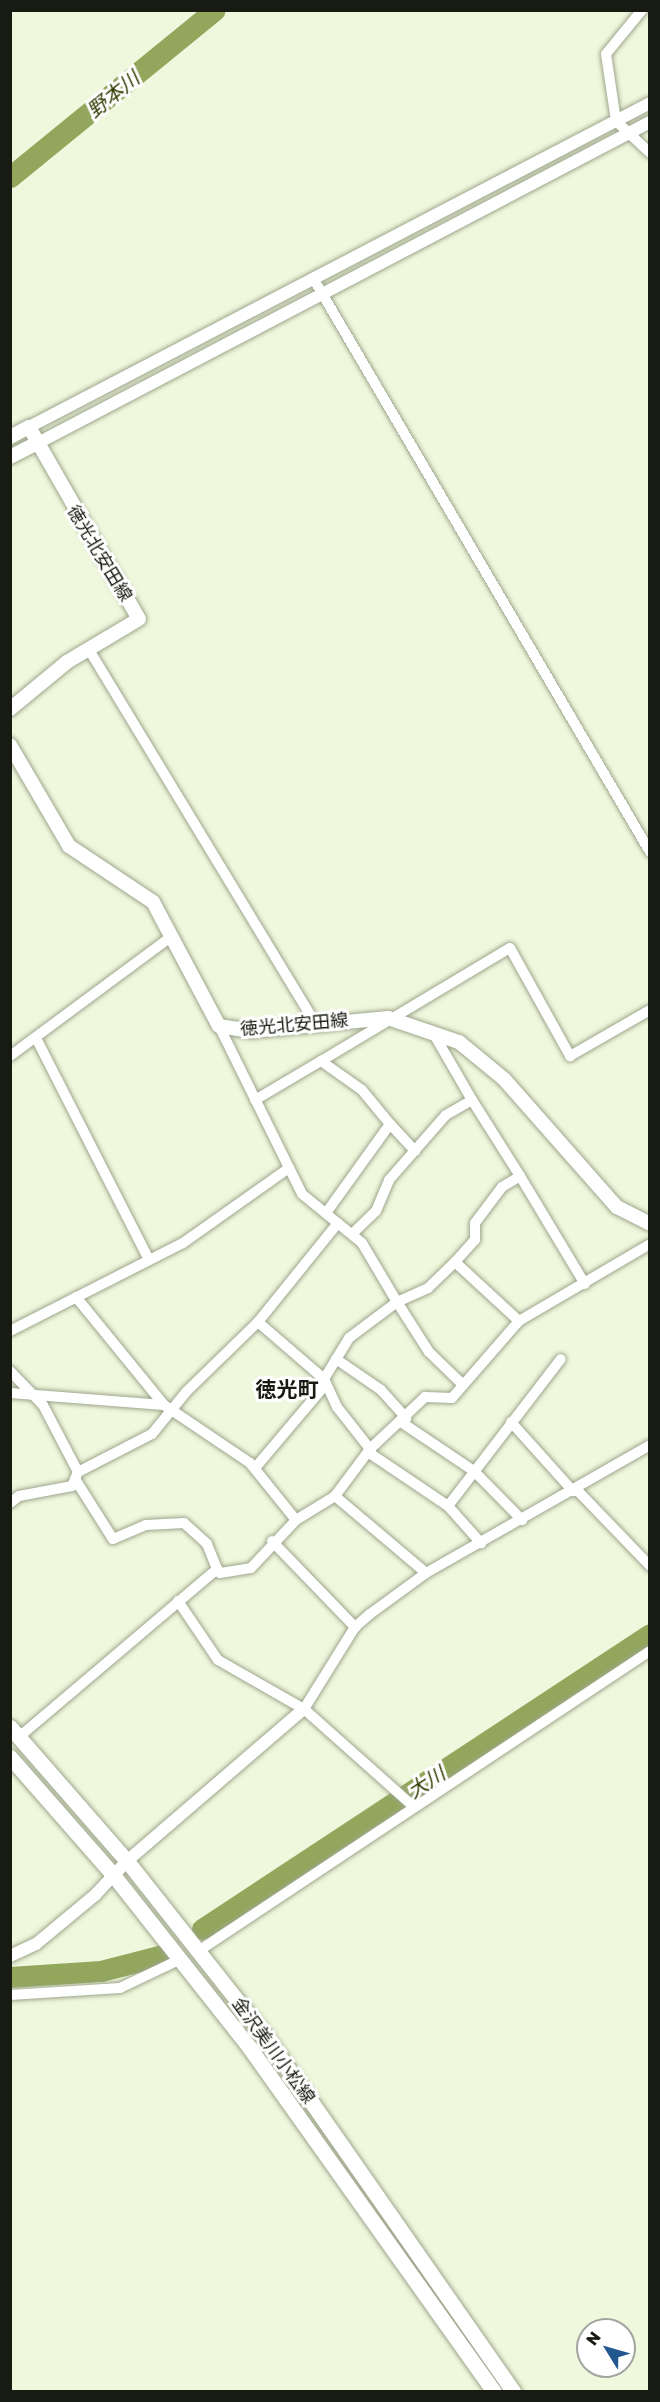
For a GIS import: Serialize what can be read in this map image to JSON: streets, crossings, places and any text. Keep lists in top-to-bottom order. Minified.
{"streets":{"main road":["徳光北安田線","金沢美川小松線"]},"districts":["徳光町"],"water":["野本川","大川"],"north":"top left"}
